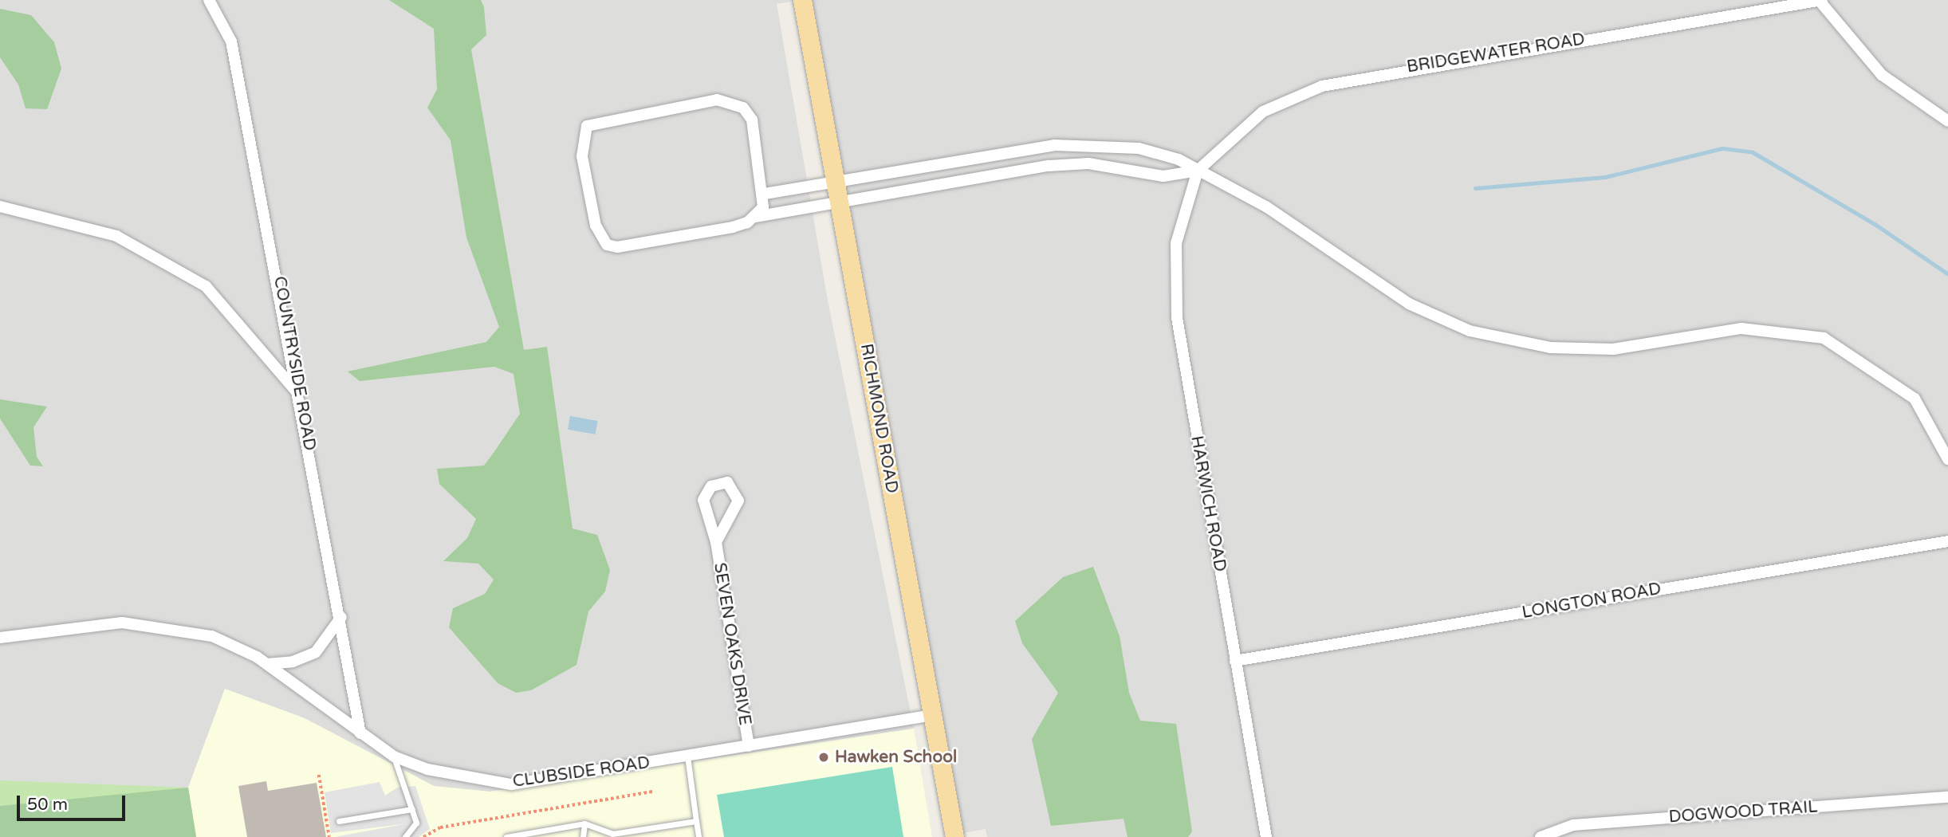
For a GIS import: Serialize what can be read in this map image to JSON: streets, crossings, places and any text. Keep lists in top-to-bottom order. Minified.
{"streets":{"main road":["RICHMOND ROAD"],"street":["BRIDGEWATER ROAD","COUNTRYSIDE ROAD","HARWICH ROAD","LONGTON ROAD","SEVEN OAKS DRIVE","CLUBSIDE ROAD","DOGWOOD TRAIL"]},"crossings":[["BRIDGEWATER ROAD","HARWICH ROAD"],["COUNTRYSIDE ROAD","CLUBSIDE ROAD"],["RICHMOND ROAD","CLUBSIDE ROAD"],["HARWICH ROAD","LONGTON ROAD"],["SEVEN OAKS DRIVE","CLUBSIDE ROAD"]],"places":["Hawken School"],"scale_bar":"50 m"}
